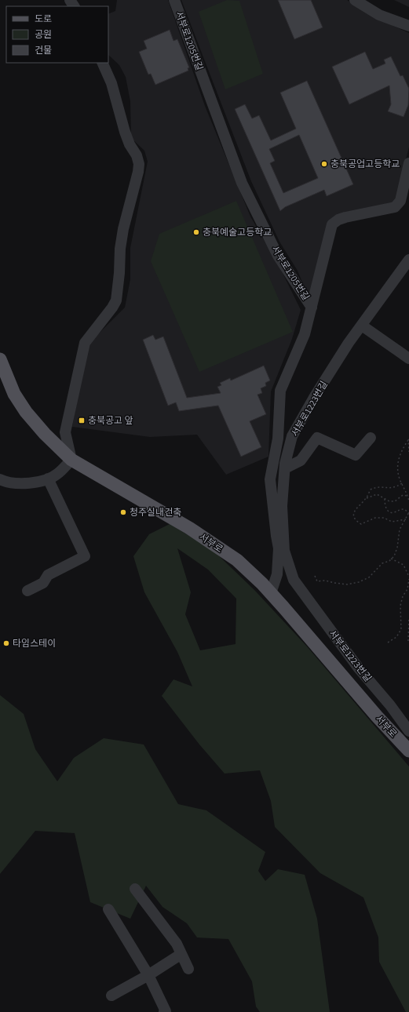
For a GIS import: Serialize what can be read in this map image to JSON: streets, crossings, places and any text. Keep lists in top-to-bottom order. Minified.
{"streets":{"main road":["서부로"],"street":["서부로1205번길","서부로1223번길"]},"crossings":[["서부로1205번길","서부로1223번길"],["서부로1205번길","서부로"]],"places":{"other":["충북공업고등학교","충북예술고등학교","청주실내건축","타임스테이"],"transit":["충북공고 앞"]},"legend":["도로","공원","건물"]}
